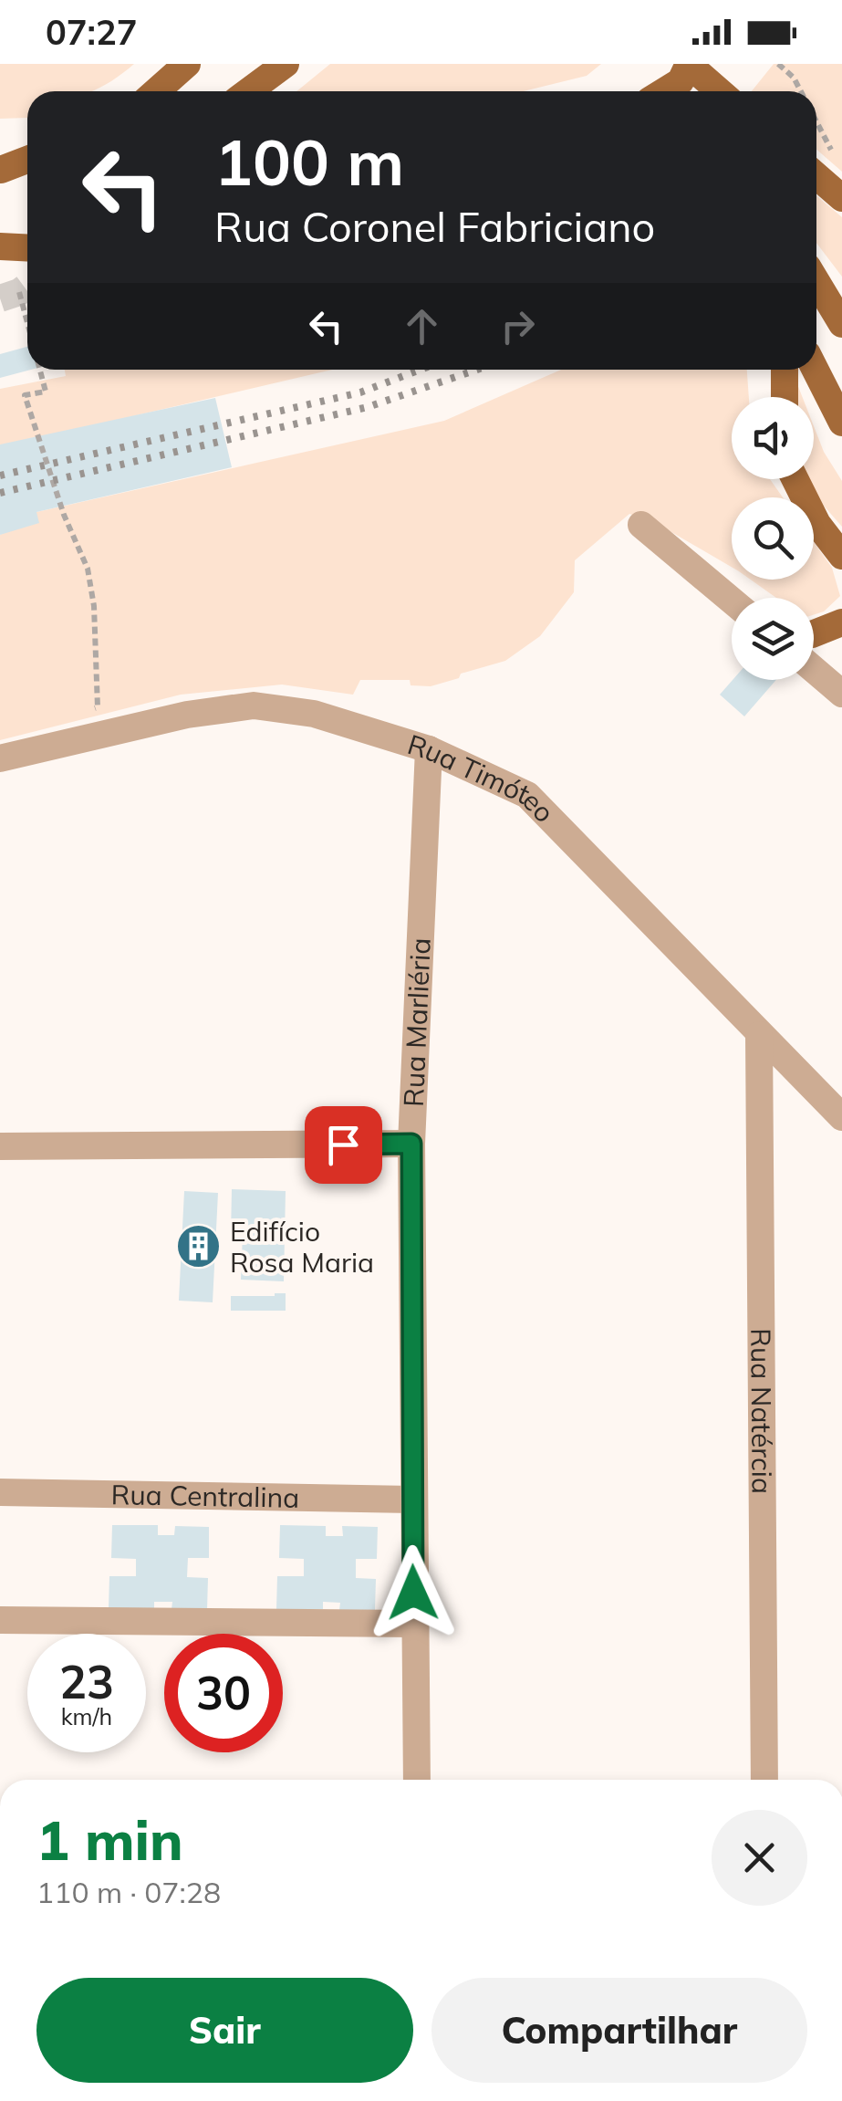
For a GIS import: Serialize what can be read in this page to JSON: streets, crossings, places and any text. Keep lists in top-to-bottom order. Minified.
{"streets":{"street":["Rua Timóteo","Rua Marliéria","Rua Natércia","Rua Centralina"]},"crossings":[["Rua Timóteo","Rua Marliéria"],["Rua Timóteo","Rua Natércia"],["Rua Marliéria","Rua Centralina"]],"places":{"building":["Edifício Rosa Maria"]},"page":{"status":"07:27","turn":["100 m","Rua Coronel Fabriciano"],"speed":"23 km/h","limit":"30","heading":["1 min","110 m · 07:28"],"buttons":["Sair","Compartilhar"]}}
